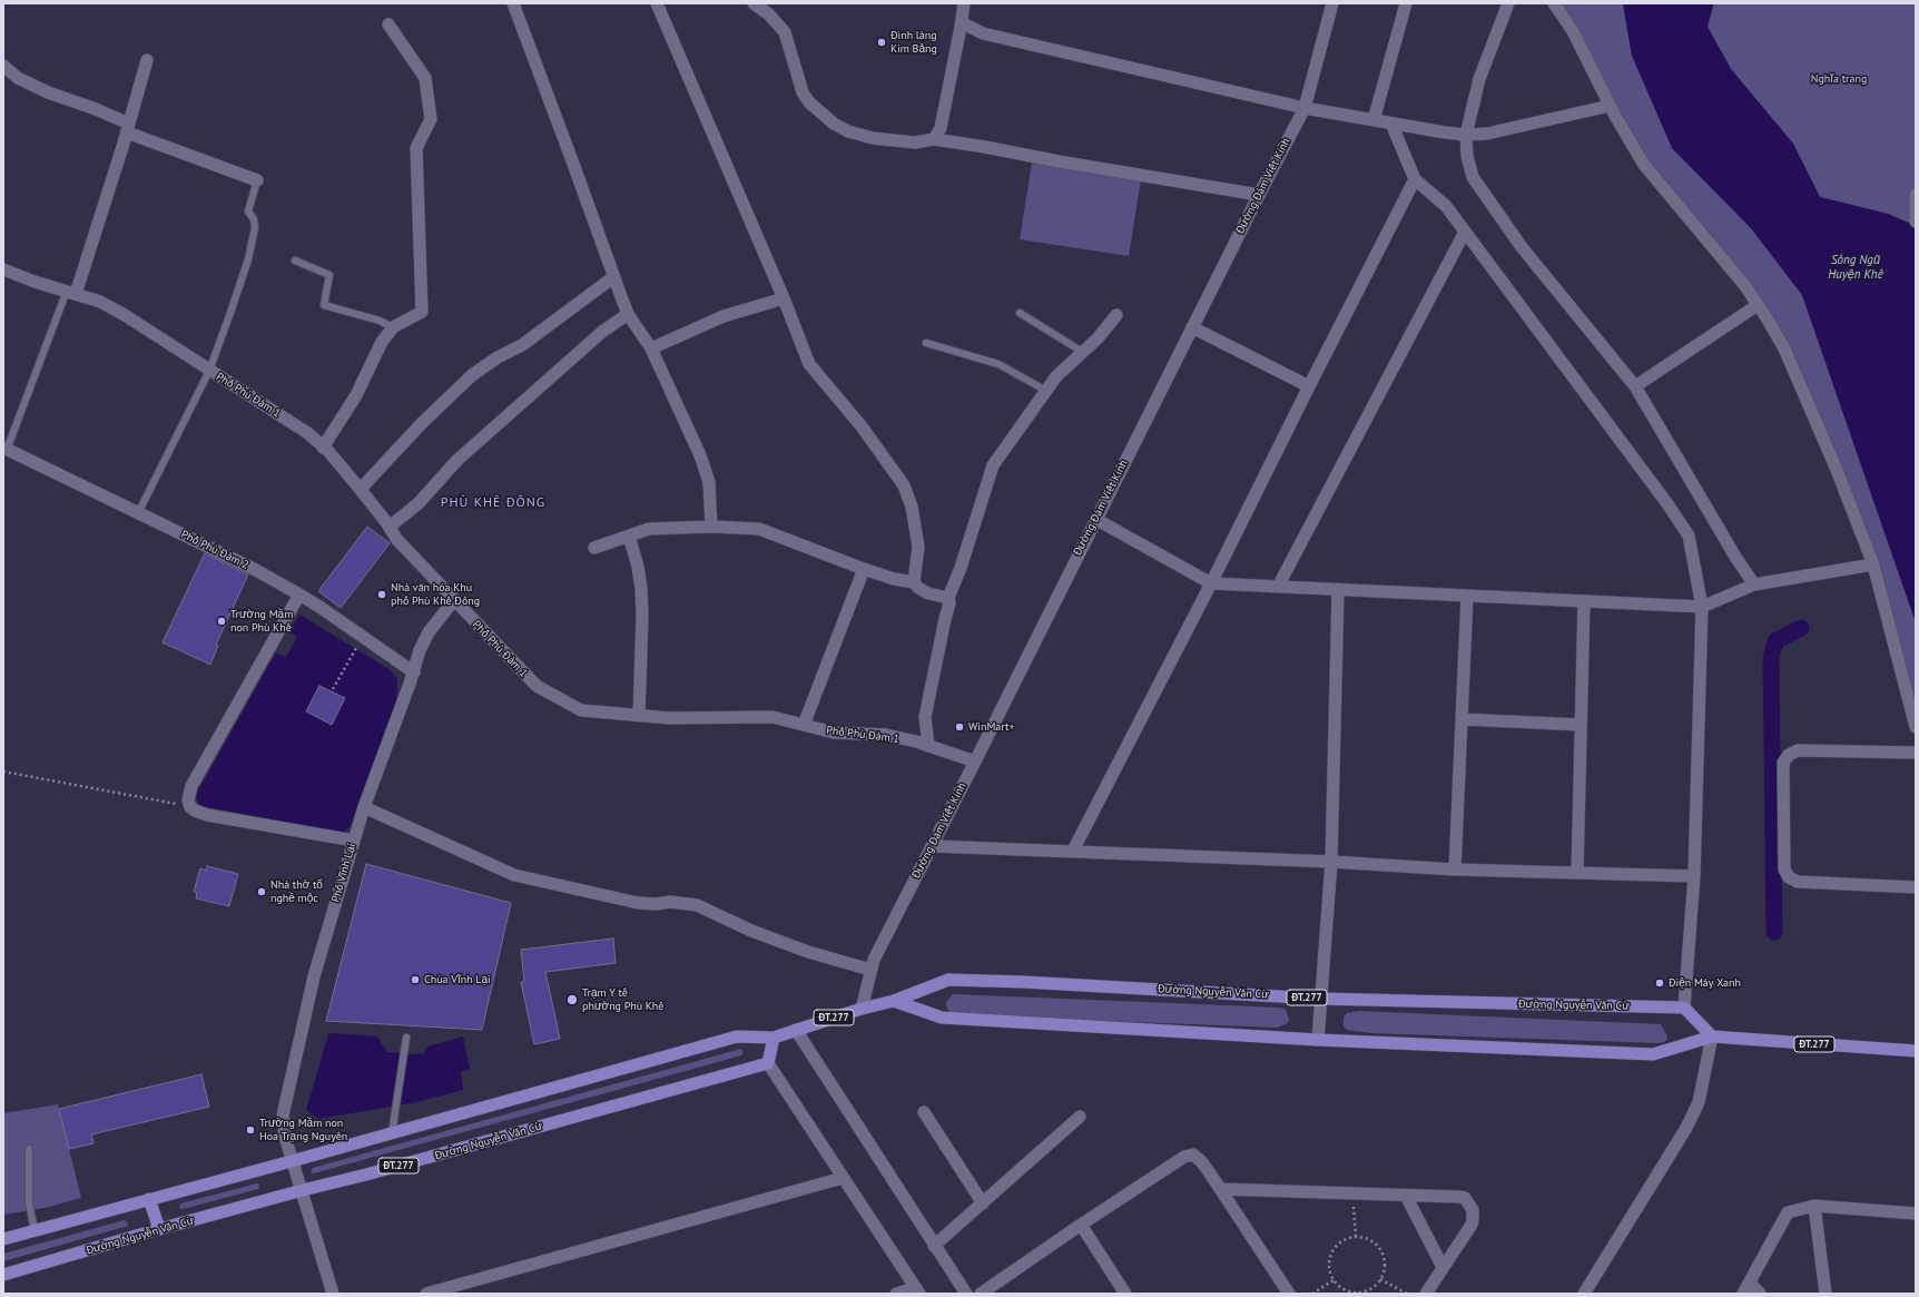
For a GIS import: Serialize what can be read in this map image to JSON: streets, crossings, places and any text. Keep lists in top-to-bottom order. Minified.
{"streets":{"main road":["Đường Nguyễn Văn Cừ","ĐT.277"],"street":["Đường Đàm Viết Kính","Phố Phù Đàm 1","Phố Phù Đàm 2","Phố Vĩnh Lại"]},"crossings":[["Đường Đàm Viết Kính","Phố Phù Đàm 1"],["Đường Đàm Viết Kính","Đường Nguyễn Văn Cừ"],["Phố Phù Đàm 1","Phố Vĩnh Lại"],["Phố Phù Đàm 2","Phố Vĩnh Lại"],["Phố Vĩnh Lại","Đường Nguyễn Văn Cừ"],["Đường Nguyễn Văn Cừ","ĐT.277"]],"districts":["PHÙ KHÊ ĐÔNG"],"water":["Sông Ngũ Huyện Khê"],"parks":["Nghĩa trang"],"places":["Đình làng Kim Bảng","Nhà văn hóa Khu phố Phù Khê Đông","Trường Mầm non Phù Khê","WinMart+","Nhà thờ tổ nghề mộc","Chùa Vĩnh Lại","Điện Máy Xanh","Trạm Y tế phường Phù Khê","Trường Mầm non Hoa Trạng Nguyên"]}
